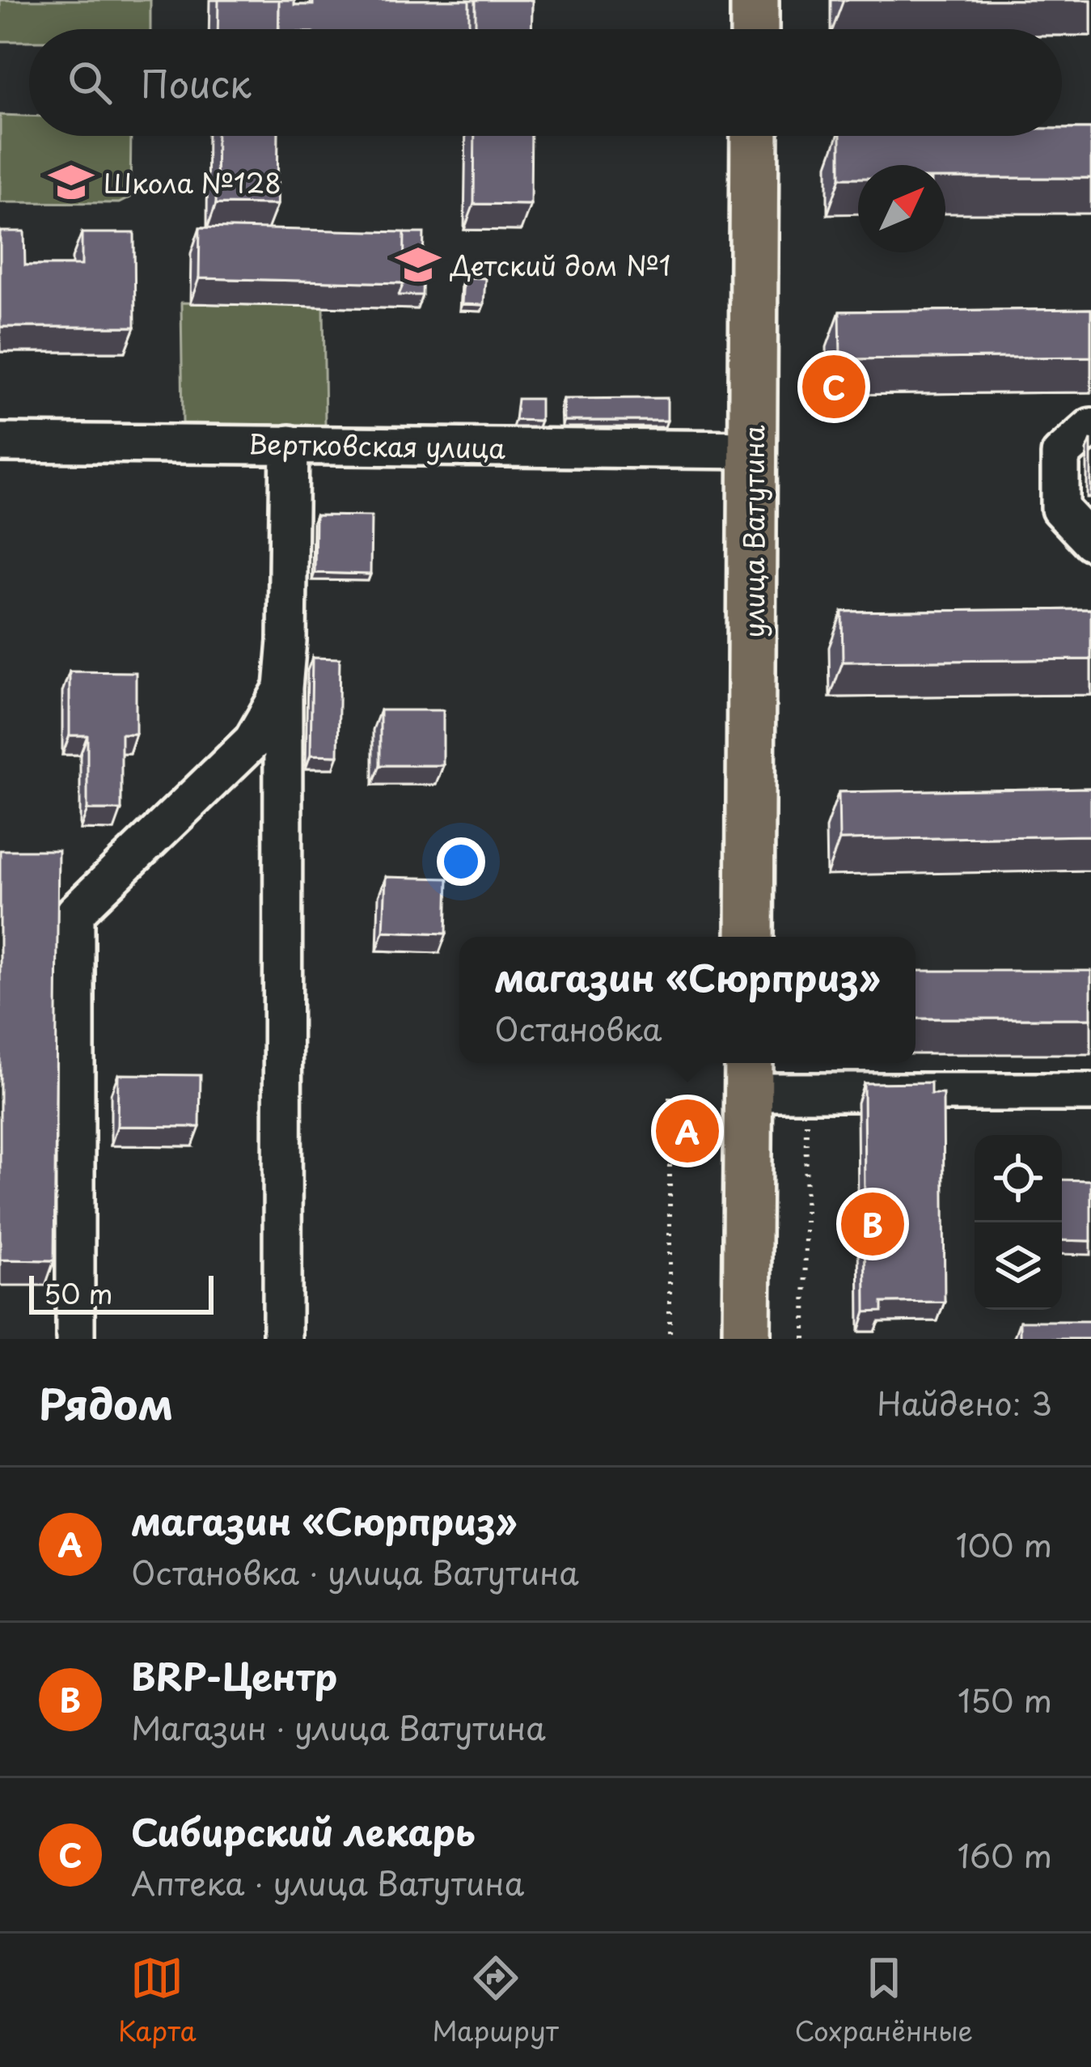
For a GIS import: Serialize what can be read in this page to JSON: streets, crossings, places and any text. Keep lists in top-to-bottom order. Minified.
{"streets":{"main road":["улица Ватутина"],"street":["Вертковская улица"]},"crossings":[["Вертковская улица","улица Ватутина"]],"places":{"school or university":["Школа №128","Детский дом №1"]},"scale_bar":"50 m","north":"top right","page":{"search":"Поиск","pins":["C","A","B"],"popup":["магазин «Сюрприз»","Остановка"],"scale":"50 m","heading":["Рядом","Найдено: 3"],"list":[{"mark":"A","name":"магазин «Сюрприз»","note":"Остановка · улица Ватутина","value":"100 m"},{"mark":"B","name":"BRP-Центр","note":"Магазин · улица Ватутина","value":"150 m"},{"mark":"C","name":"Сибирский лекарь","note":"Аптека · улица Ватутина","value":"160 m"}],"nav":["Карта","Маршрут","Сохранённые"]}}
